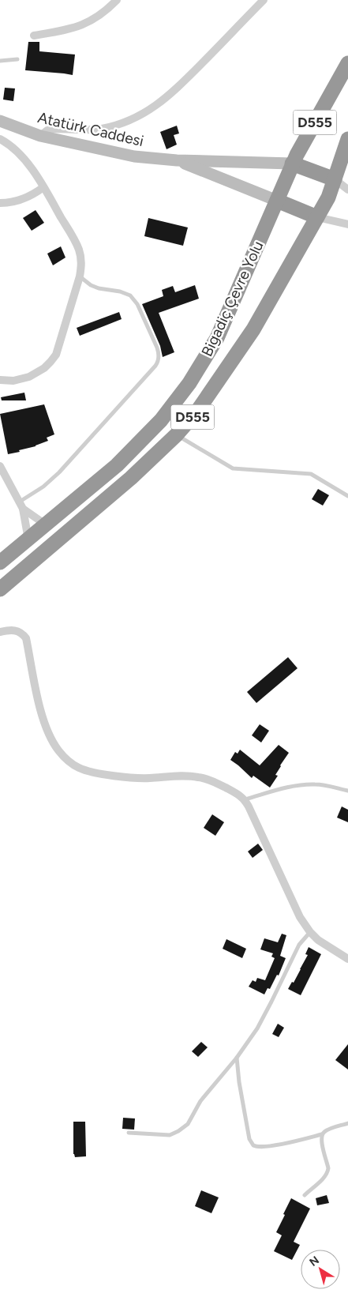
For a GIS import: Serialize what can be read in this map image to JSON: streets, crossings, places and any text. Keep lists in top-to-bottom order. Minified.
{"streets":{"highway":["D555","Bigadiç Çevre Yolu"],"main road":["Atatürk Caddesi"]},"crossings":[["Atatürk Caddesi","Bigadiç Çevre Yolu"]],"north":"top left"}
